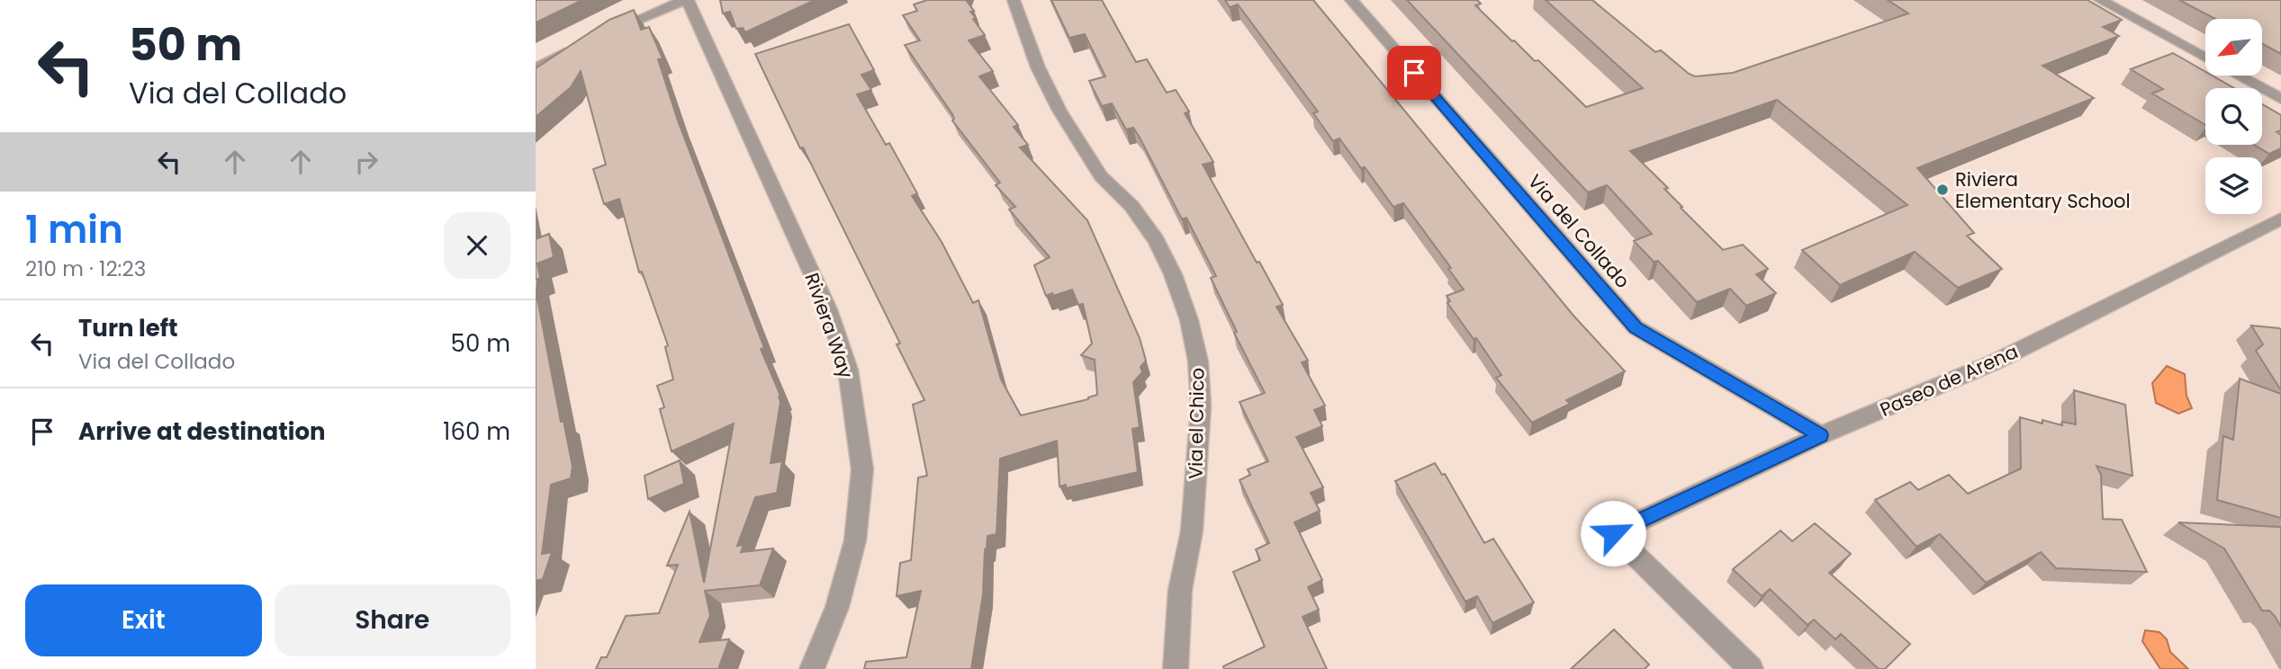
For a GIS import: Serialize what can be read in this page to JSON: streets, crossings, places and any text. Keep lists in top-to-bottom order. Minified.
{"streets":{"street":["Via del Collado","Riviera Way","Paseo de Arena","Via el Chico"]},"crossings":[["Via del Collado","Paseo de Arena"]],"places":["Riviera Elementary School"],"north":"bottom left","page":{"turn":["50 m","Via del Collado"],"heading":["1 min","210 m · 12:23"],"list":[{"name":"Turn left","note":"Via del Collado","value":"50 m"},{"name":"Arrive at destination","value":"160 m"}],"buttons":["Exit","Share"]}}
